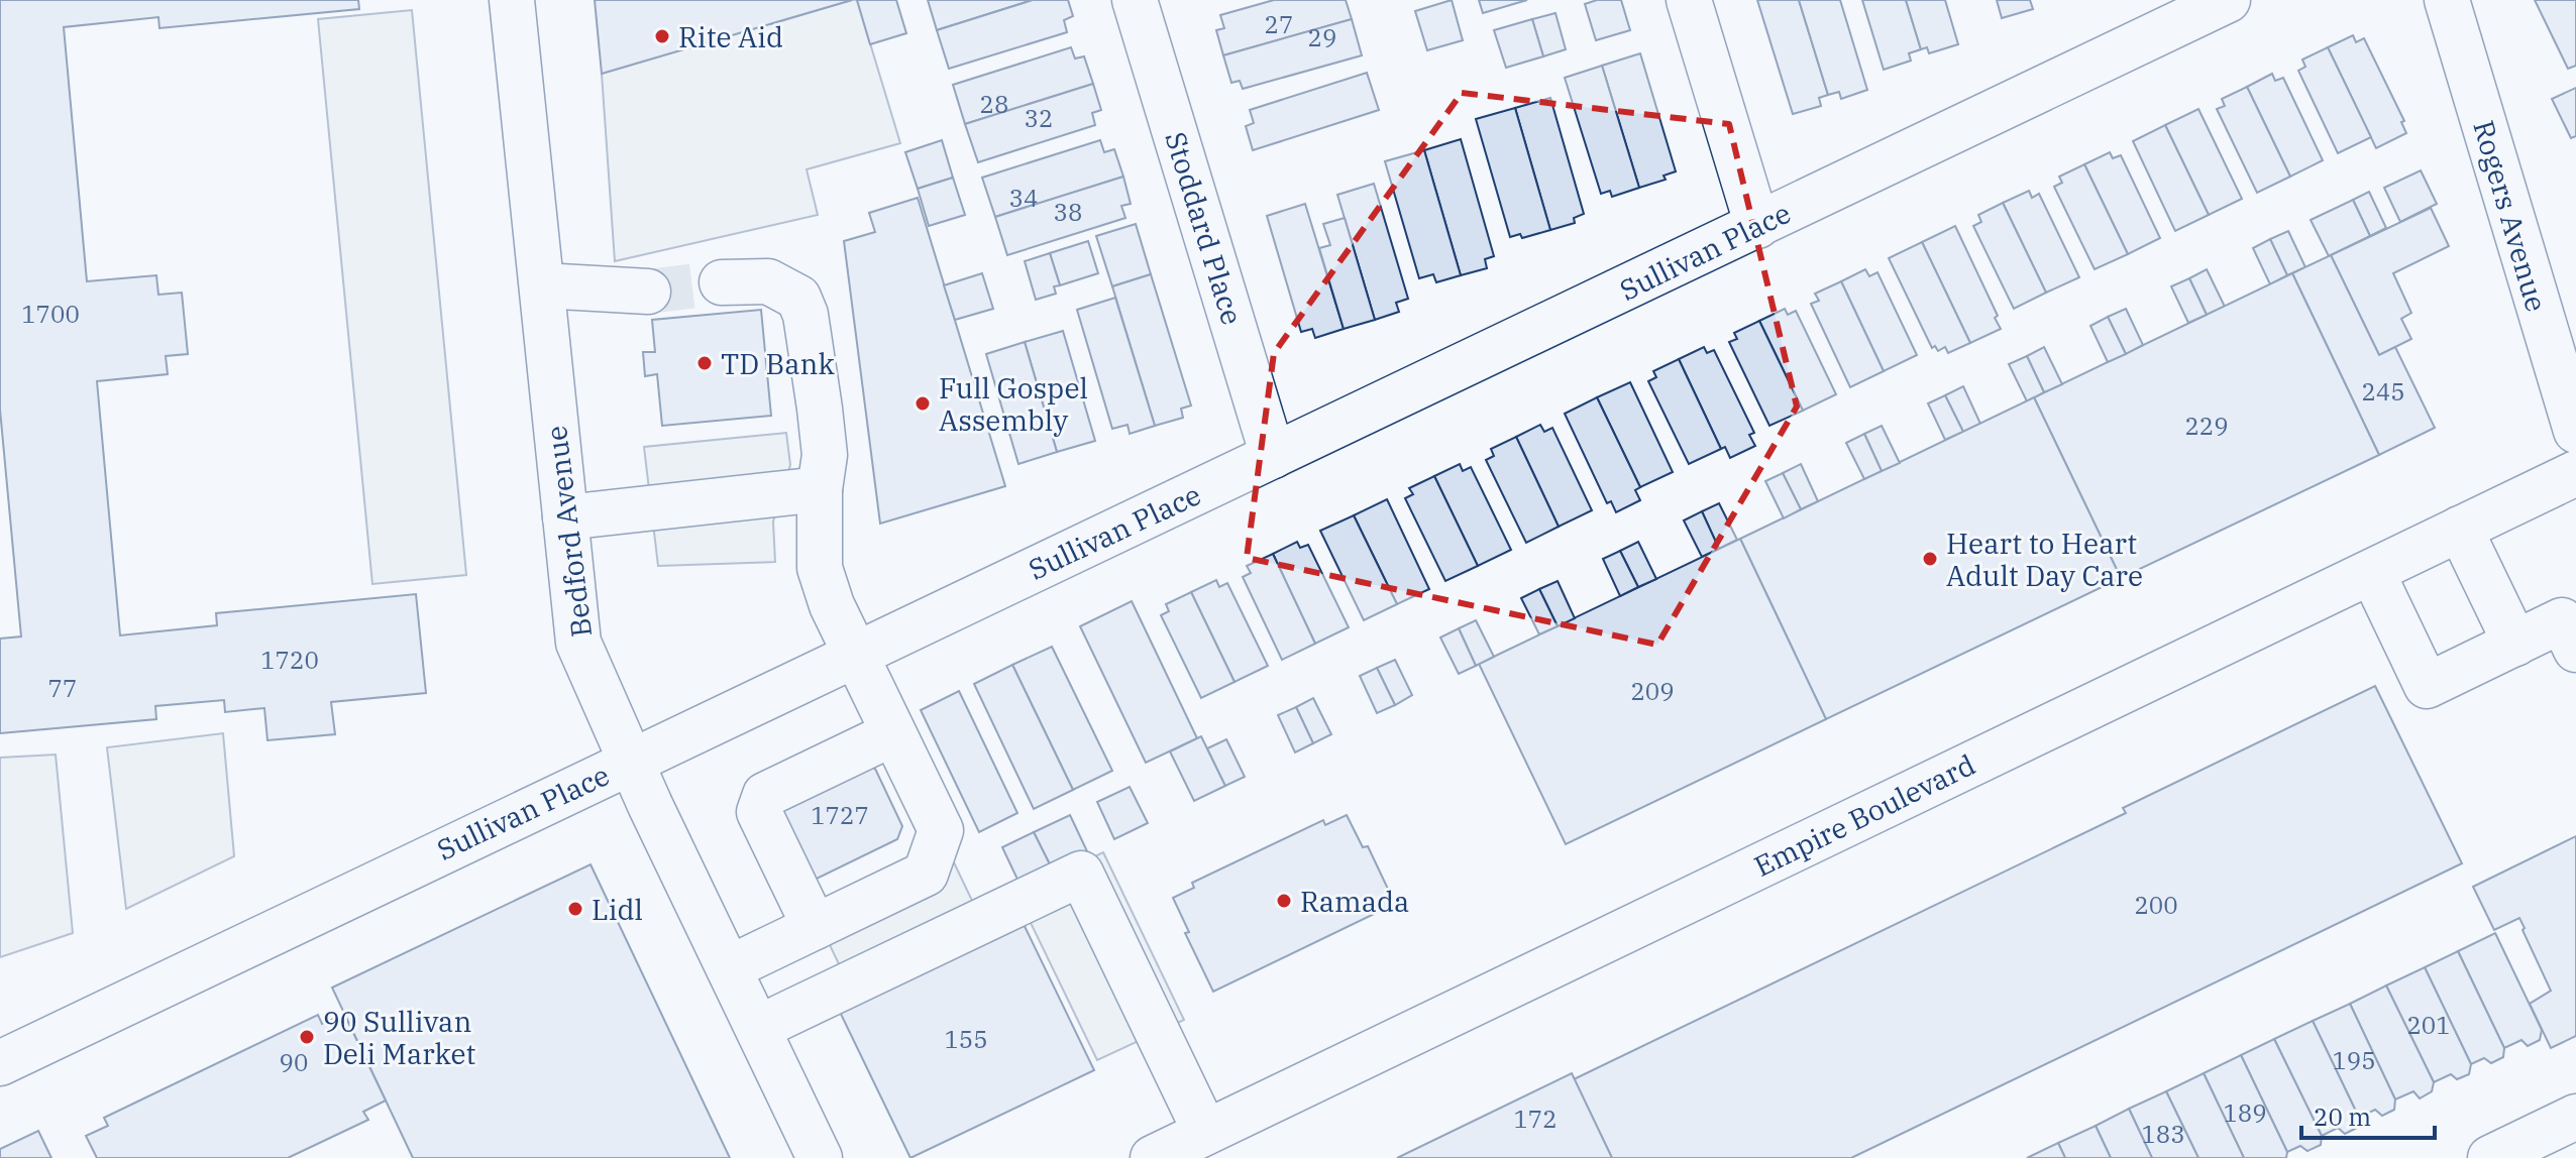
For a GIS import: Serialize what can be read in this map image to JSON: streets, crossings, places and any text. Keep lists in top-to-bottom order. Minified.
{"streets":{"street":["Rogers Avenue","Stoddard Place","Sullivan Place","Bedford Avenue","Empire Boulevard"]},"crossings":[["Stoddard Place","Sullivan Place"],["Sullivan Place","Bedford Avenue"]],"places":["Rite Aid","TD Bank","Full Gospel Assembly","Heart to Heart Adult Day Care","Ramada","Lidl","90 Sullivan Deli Market"],"house_numbers":["27","29","28","32","34","38","1700","245","229","1720","77","209","1727","200","201","155","195","90","189","172","183"],"scale_bar":"20 m"}
